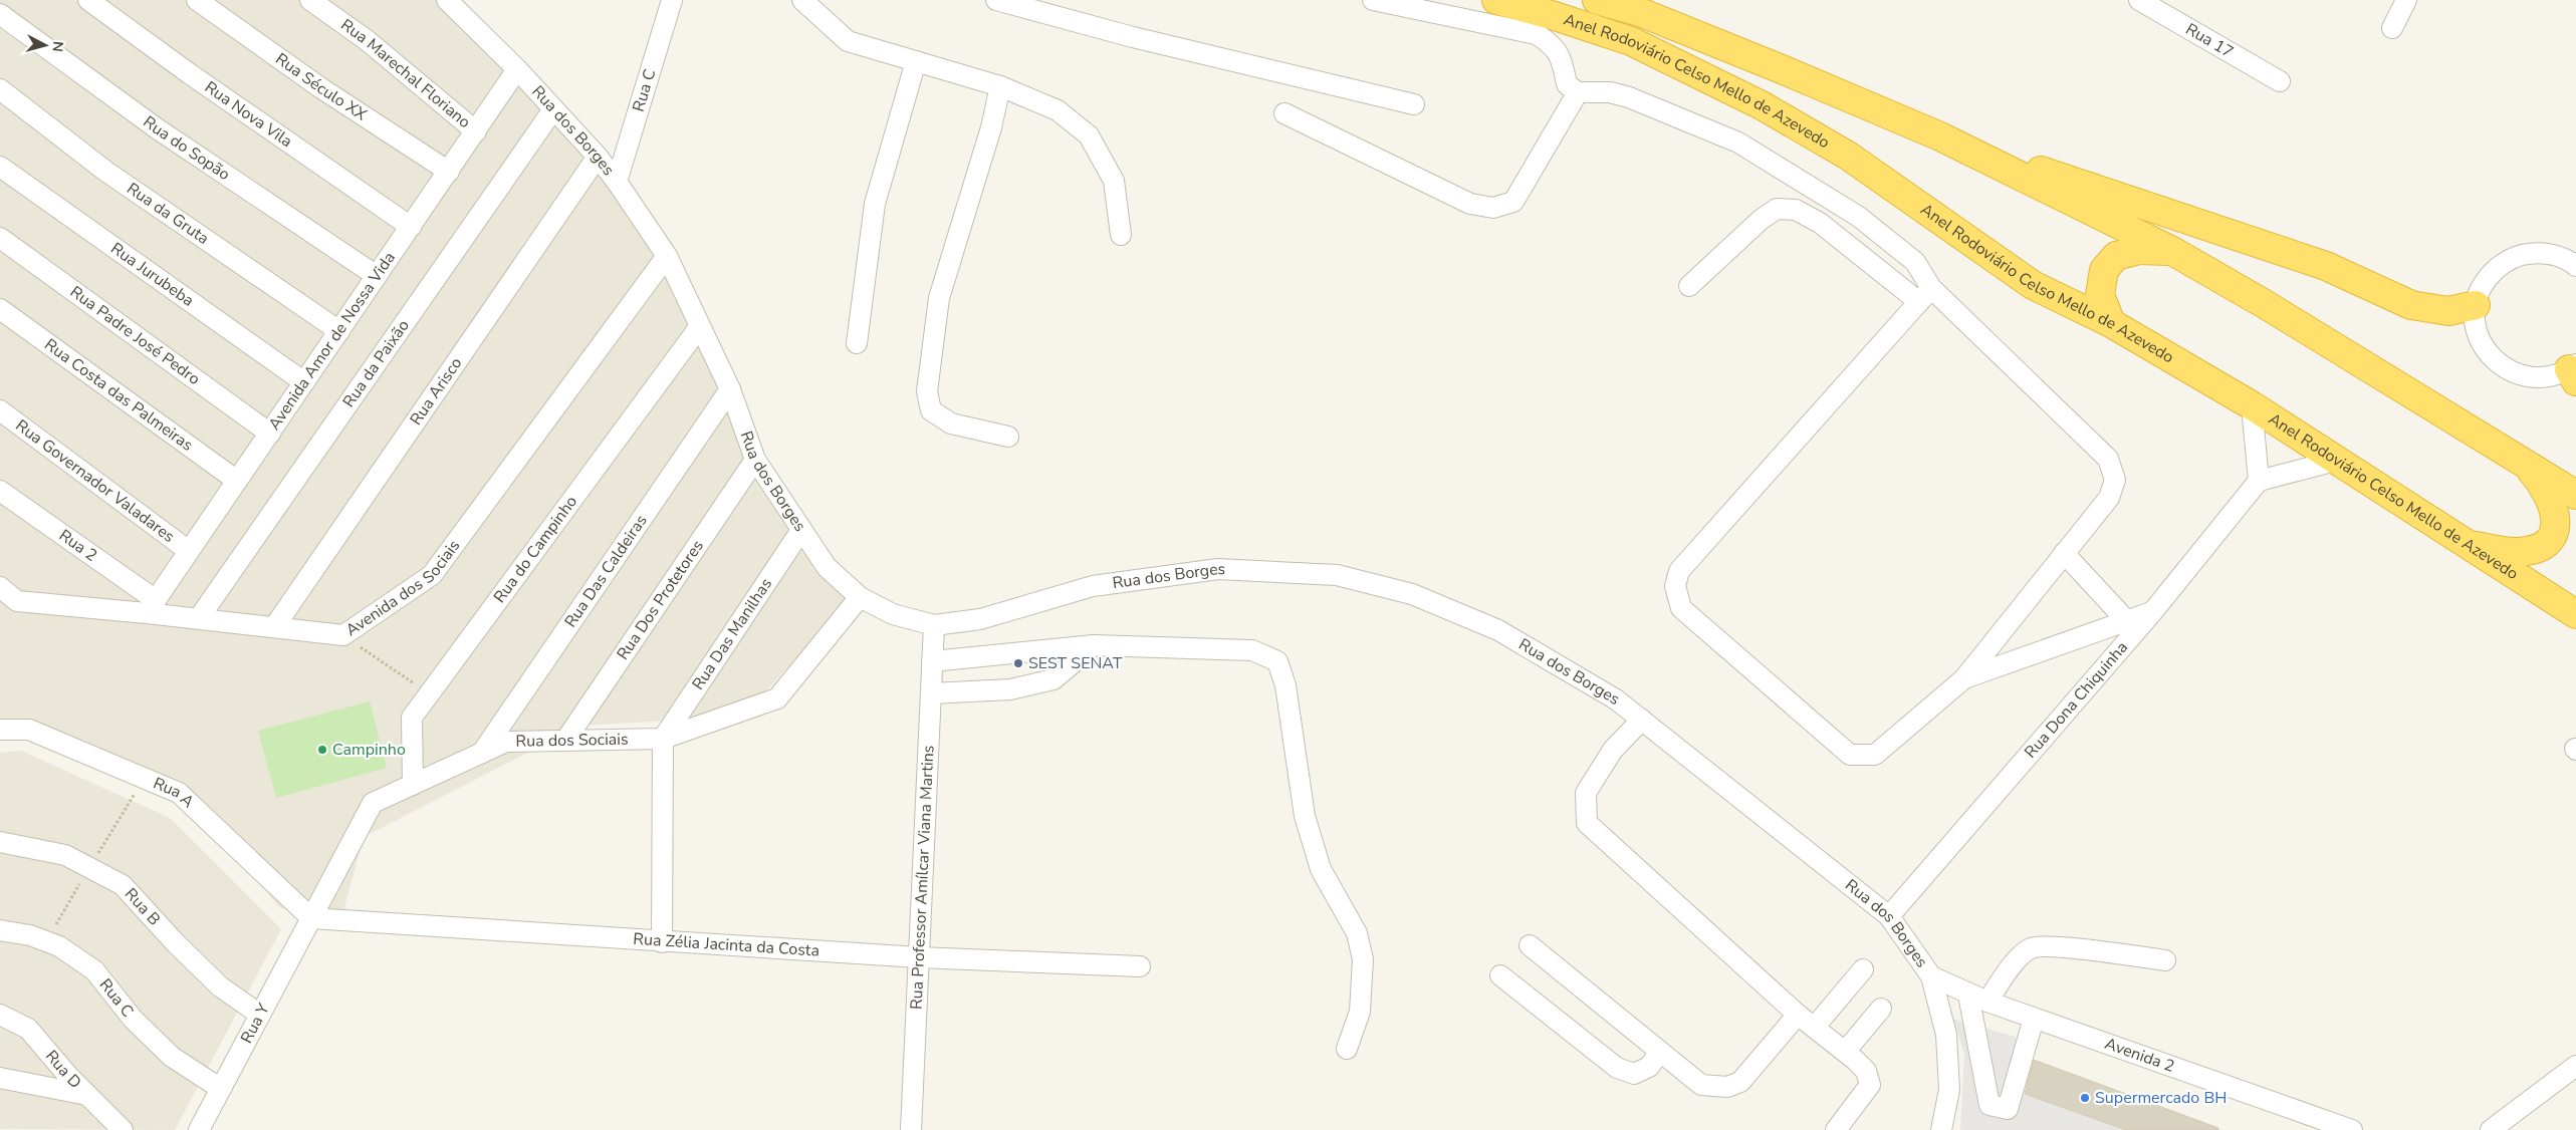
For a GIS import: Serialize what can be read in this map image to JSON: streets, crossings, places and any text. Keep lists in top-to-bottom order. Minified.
{"streets":{"highway":["Anel Rodoviário Celso Mello de Azevedo"],"street":["Rua 17","Rua Marechal Floriano","Rua Século XX","Rua C","Rua Nova Vila","Rua dos Borges","Rua do Sopão","Rua da Gruta","Rua Jurubeba","Rua Padre José Pedro","Avenida Amor de Nossa Vida","Rua da Paixão","Rua Arisco","Rua Costa das Palmeiras","Rua Governador Valadares","Rua 2","Rua do Campinho","Rua Das Caldeiras","Avenida dos Sociais","Rua Dos Protetores","Rua Das Manilhas","Rua Dona Chiquinha","Rua dos Sociais","Rua A","Rua Professor Amílcar Viana Martins","Rua B","Rua Zélia Jacinta da Costa","Rua Y","Avenida 2","Rua D"]},"crossings":[["Rua Marechal Floriano","Avenida Amor de Nossa Vida"],["Rua Século XX","Avenida Amor de Nossa Vida"],["Rua C","Rua dos Borges"],["Rua C","Rua Y"],["Rua Nova Vila","Avenida Amor de Nossa Vida"],["Rua dos Borges","Avenida Amor de Nossa Vida"],["Rua dos Borges","Rua da Paixão"],["Rua dos Borges","Rua Arisco"],["Rua dos Borges","Rua do Campinho"],["Rua dos Borges","Rua Das Caldeiras"],["Rua dos Borges","Avenida dos Sociais"],["Rua dos Borges","Rua Dos Protetores"],["Rua dos Borges","Rua Das Manilhas"],["Rua dos Borges","Rua Dona Chiquinha"],["Rua dos Borges","Rua dos Sociais"],["Rua dos Borges","Rua Professor Amílcar Viana Martins"],["Rua dos Borges","Avenida 2"],["Rua do Sopão","Avenida Amor de Nossa Vida"],["Rua da Gruta","Avenida Amor de Nossa Vida"],["Rua Jurubeba","Avenida Amor de Nossa Vida"],["Rua Padre José Pedro","Avenida Amor de Nossa Vida"],["Avenida Amor de Nossa Vida","Rua Costa das Palmeiras"],["Avenida Amor de Nossa Vida","Rua Governador Valadares"],["Avenida Amor de Nossa Vida","Rua 2"],["Avenida Amor de Nossa Vida","Avenida dos Sociais"],["Rua da Paixão","Avenida dos Sociais"],["Rua Arisco","Avenida dos Sociais"],["Rua 2","Avenida dos Sociais"],["Rua do Campinho","Rua dos Sociais"],["Rua Das Caldeiras","Rua dos Sociais"],["Rua Dos Protetores","Rua dos Sociais"],["Rua Das Manilhas","Rua dos Sociais"],["Rua dos Sociais","Rua A"],["Rua dos Sociais","Rua Zélia Jacinta da Costa"],["Rua dos Sociais","Rua Y"],["Rua A","Rua Zélia Jacinta da Costa"],["Rua A","Rua Y"],["Rua Professor Amílcar Viana Martins","Rua Zélia Jacinta da Costa"],["Rua B","Rua Y"],["Rua Zélia Jacinta da Costa","Rua Y"]],"places":["SEST SENAT","Campinho","Supermercado BH"],"north":"right"}
